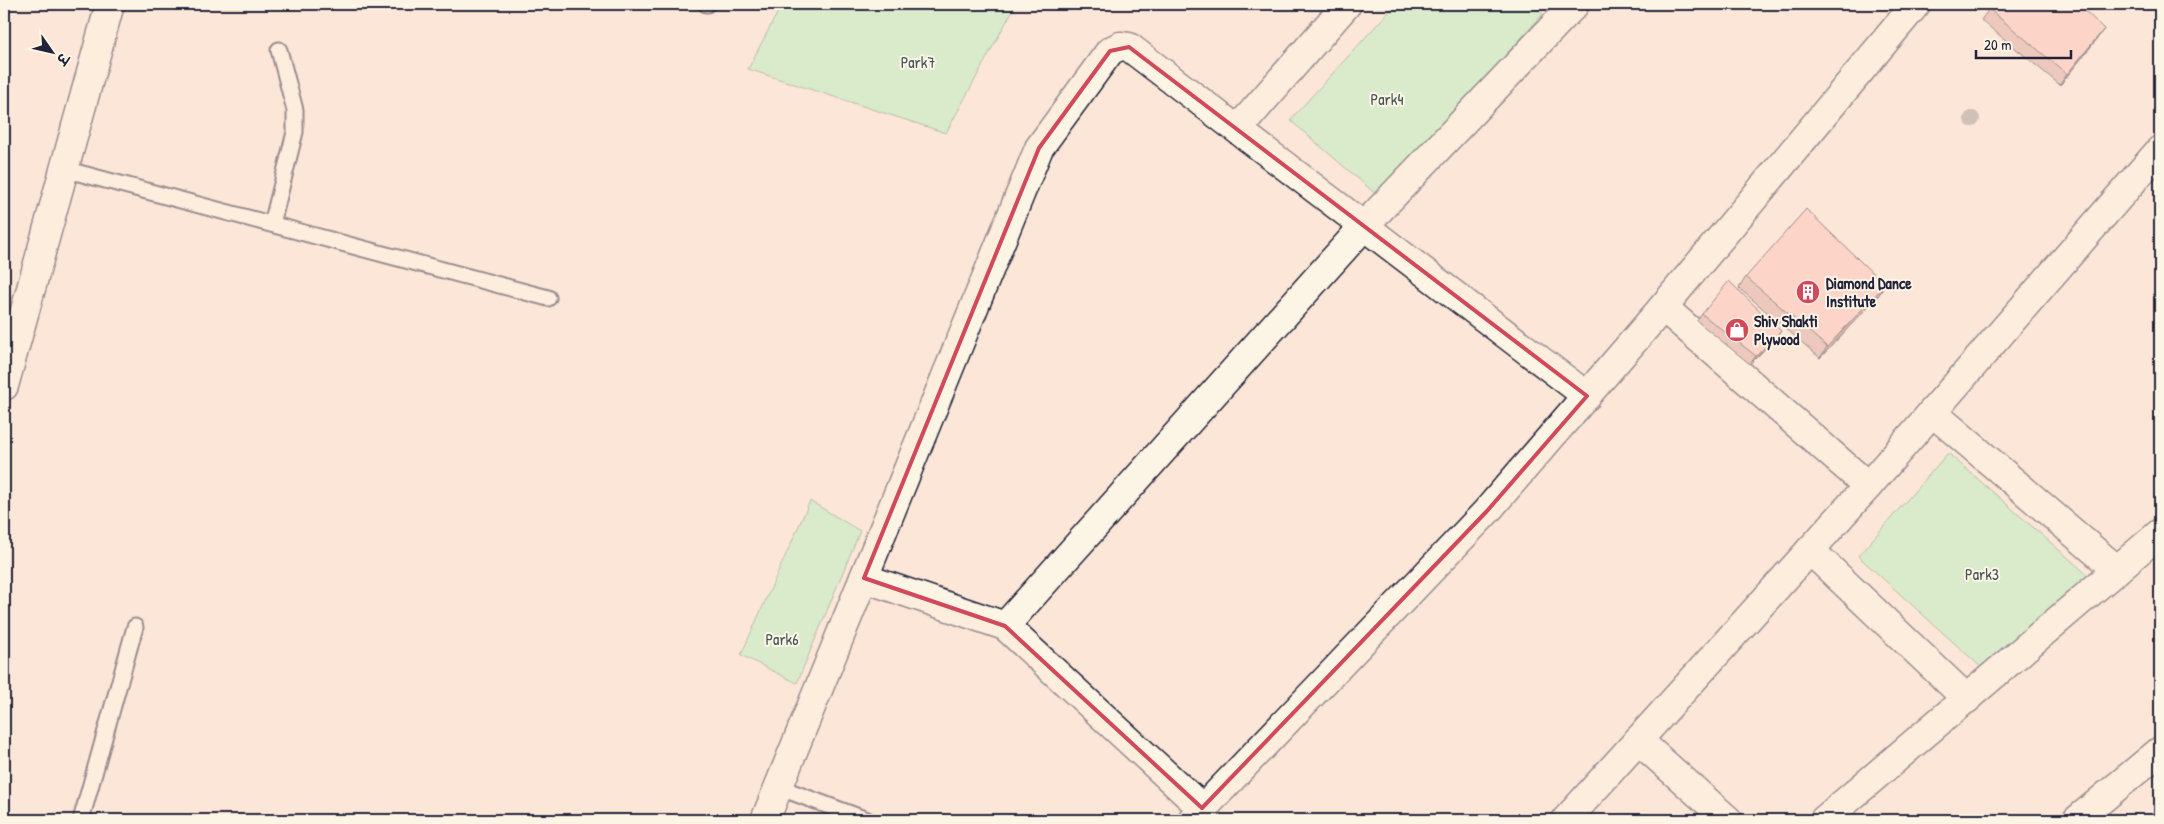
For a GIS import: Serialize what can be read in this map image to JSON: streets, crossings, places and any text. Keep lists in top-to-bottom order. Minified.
{"parks":["Park7","Park4","Park3","Park6"],"places":{"building":["Diamond Dance Institute"],"shop":["Shiv Shakti Plywood"]},"scale_bar":"20 m","north":"bottom right"}
